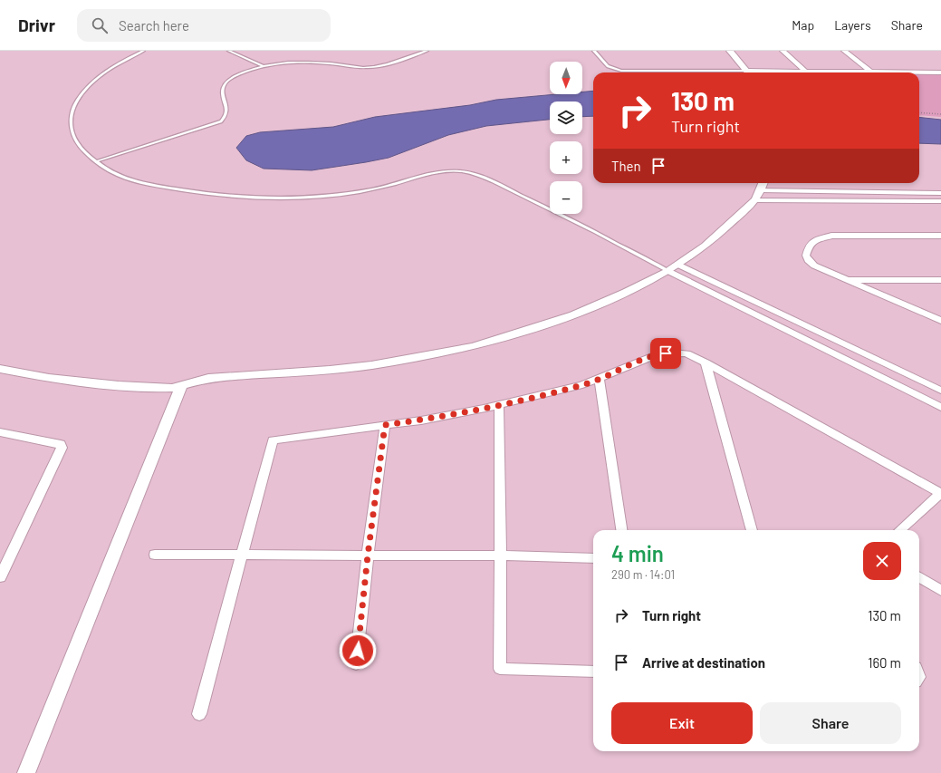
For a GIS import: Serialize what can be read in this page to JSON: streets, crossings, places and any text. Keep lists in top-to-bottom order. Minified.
{"north":"bottom","page":{"header":"Drivr","search":"Search here","nav":["Map","Layers","Share"],"map_buttons":["+","−"],"turn":["130 m","Turn right"],"then":"Then","heading":["4 min","290 m · 14:01"],"list":[{"name":"Turn right","value":"130 m"},{"name":"Arrive at destination","value":"160 m"}],"buttons":["Exit","Share"]}}
